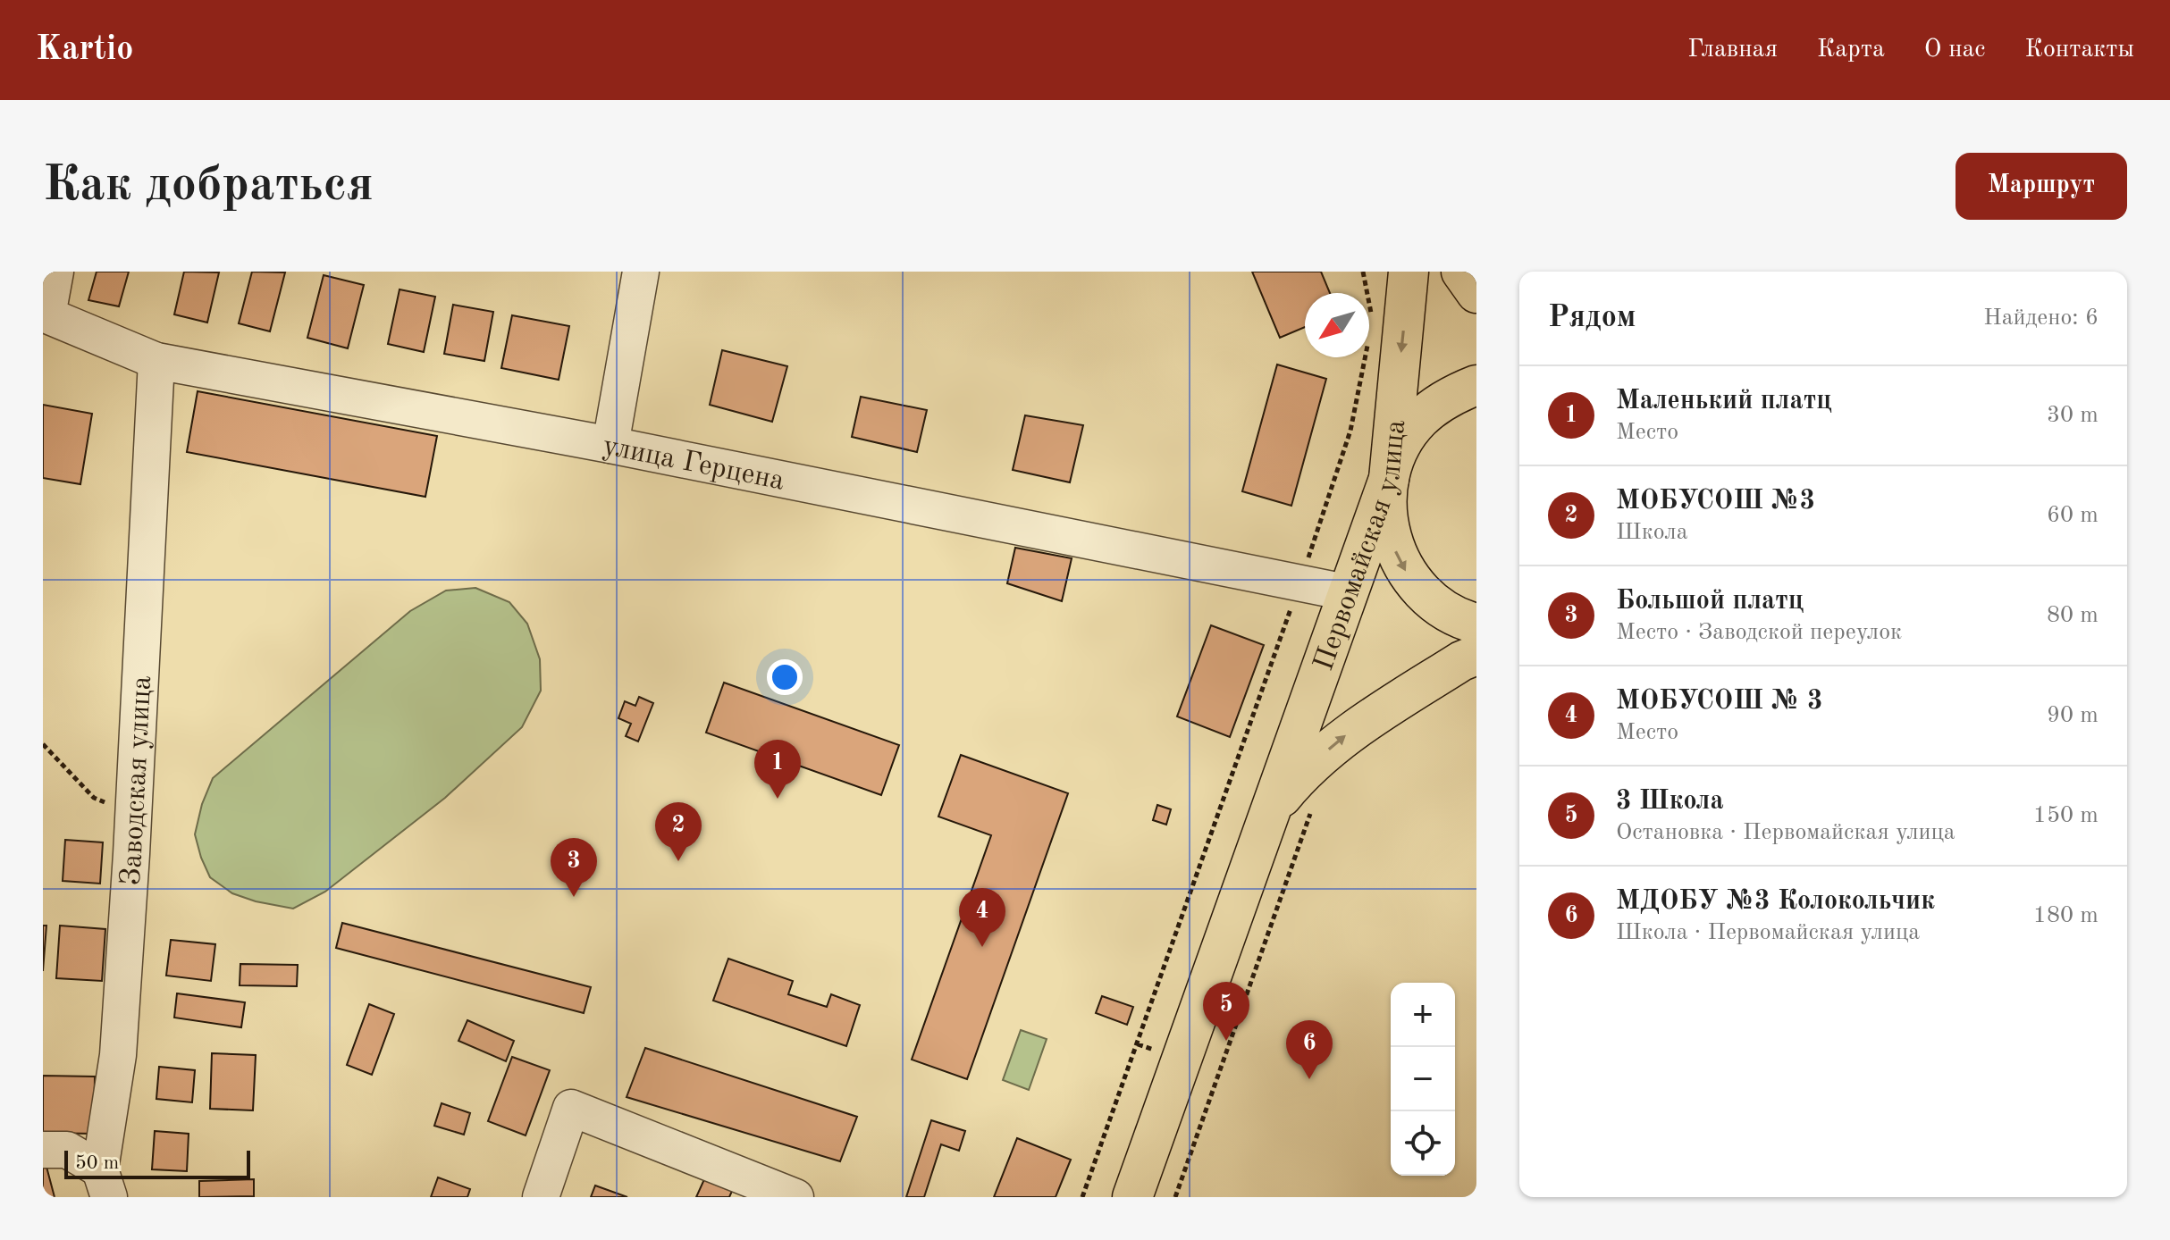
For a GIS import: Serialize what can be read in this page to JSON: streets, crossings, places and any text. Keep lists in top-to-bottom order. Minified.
{"streets":{"main road":["Первомайская улица"],"street":["улица Герцена","Заводская улица"]},"crossings":[["улица Герцена","Первомайская улица"],["улица Герцена","Заводская улица"]],"scale_bar":"50 m","north":"bottom left","page":{"header":"Kartio","nav":["Главная","Карта","О нас","Контакты"],"buttons":"Маршрут","title":"Как добраться","heading":["Рядом","Найдено: 6"],"list":[{"mark":"1","name":"Маленький платц","note":"Место","value":"30 m"},{"mark":"2","name":"МОБУСОШ №3","note":"Школа","value":"60 m"},{"mark":"3","name":"Большой платц","note":"Место · Заводской переулок","value":"80 m"},{"mark":"4","name":"МОБУСОШ № 3","note":"Место","value":"90 m"},{"mark":"5","name":"3 Школа","note":"Остановка · Первомайская улица","value":"150 m"},{"mark":"6","name":"МДОБУ №3 Колокольчик","note":"Школа · Первомайская улица","value":"180 m"}],"pins":["1","2","3","4","5","6"],"map_buttons":["+","−"],"scale":"50 m"}}
